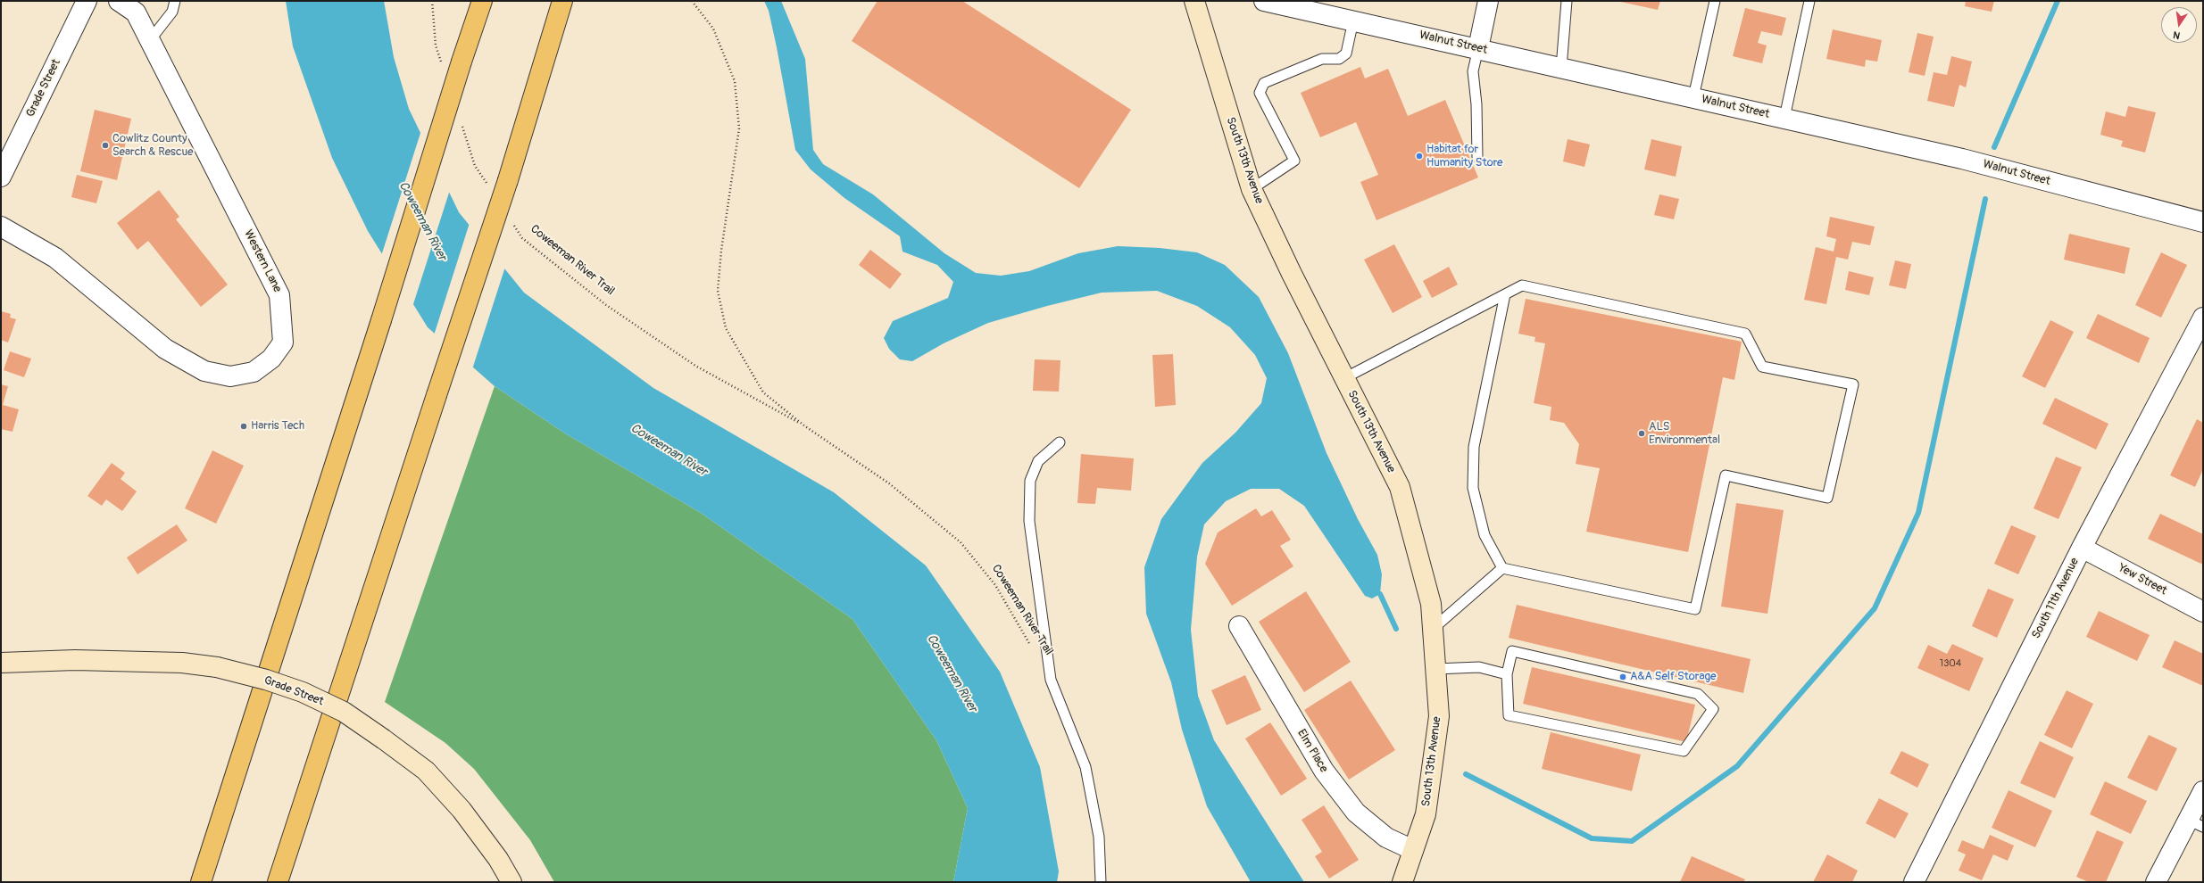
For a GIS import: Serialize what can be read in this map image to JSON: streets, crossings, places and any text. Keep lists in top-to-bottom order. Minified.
{"streets":{"main road":["Grade Street","South 13th Avenue"],"street":["Walnut Street","Western Lane","Yew Street","South 11th Avenue","Elm Place"],"path":["Coweeman River Trail"]},"crossings":[["South 13th Avenue","Elm Place"],["Yew Street","South 11th Avenue"]],"water":["Coweeman River"],"places":["Cowlitz County Search & Rescue","Habitat for Humanity Store","Harris Tech","ALS Environmental","A&A Self Storage"],"house_numbers":["1304"],"north":"bottom"}
